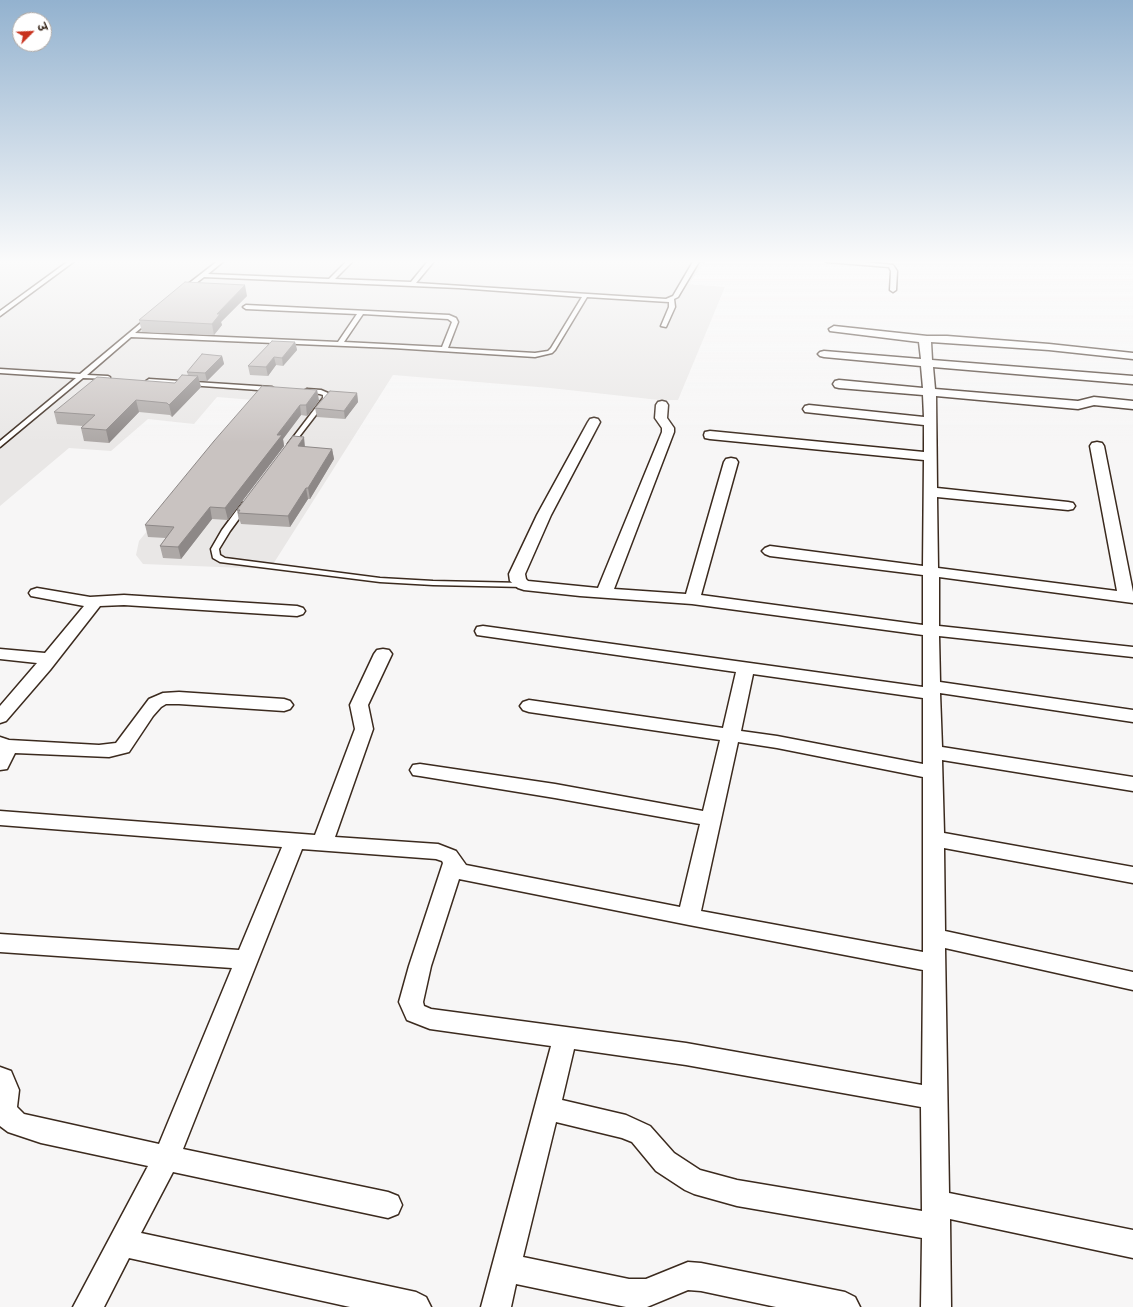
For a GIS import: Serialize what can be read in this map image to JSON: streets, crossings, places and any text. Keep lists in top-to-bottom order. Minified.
{"north":"top right"}
